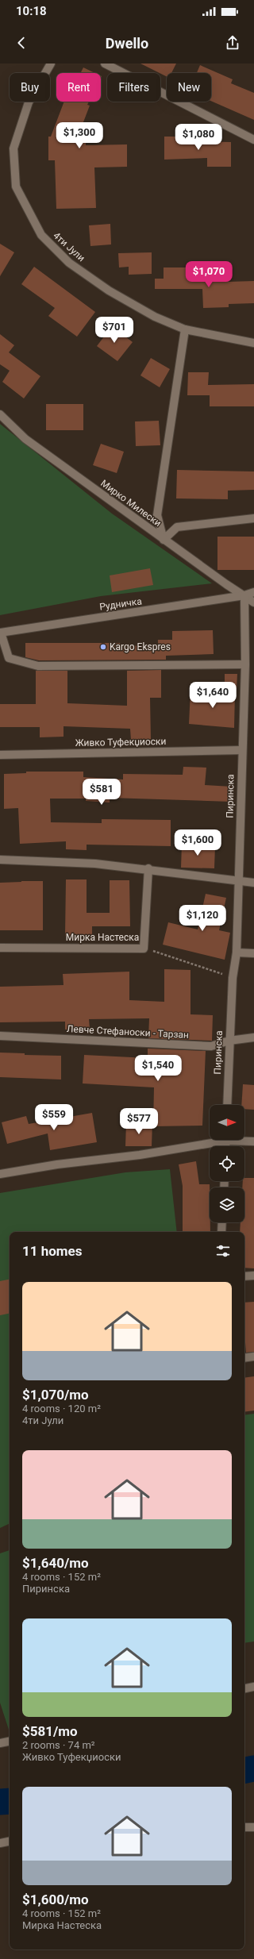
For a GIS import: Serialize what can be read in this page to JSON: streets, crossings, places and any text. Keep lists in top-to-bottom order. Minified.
{"streets":{"street":["4ти Јули","Мирко Милески","Рудничка","Живко Туфекџиоски","Пиринска","Мирка Настеска","Левче Стефаноски - Тарзан"]},"crossings":[["Мирко Милески","Рудничка"],["Мирко Милески","Пиринска"],["Рудничка","Пиринска"],["Живко Туфекџиоски","Пиринска"],["Пиринска","Левче Стефаноски - Тарзан"]],"places":["Kargo Ekspres"],"north":"right","page":{"status":"10:18","header":"Dwello","chip":["Buy","Rent","Filters","New"],"price":["$1,300","$1,080","$1,070","$701","$1,640","$581","$1,600","$1,120","$1,540","$559","$577"],"heading":"11 homes","list":[{"name":"$1,070/mo","note":"4 rooms · 120 m² · 4ти Јули"},{"name":"$1,640/mo","note":"4 rooms · 152 m² · Пиринска"},{"name":"$581/mo","note":"2 rooms · 74 m² · Живко Туфекџиоски"},{"name":"$1,600/mo","note":"4 rooms · 152 m² · Мирка Настеска"}]}}
